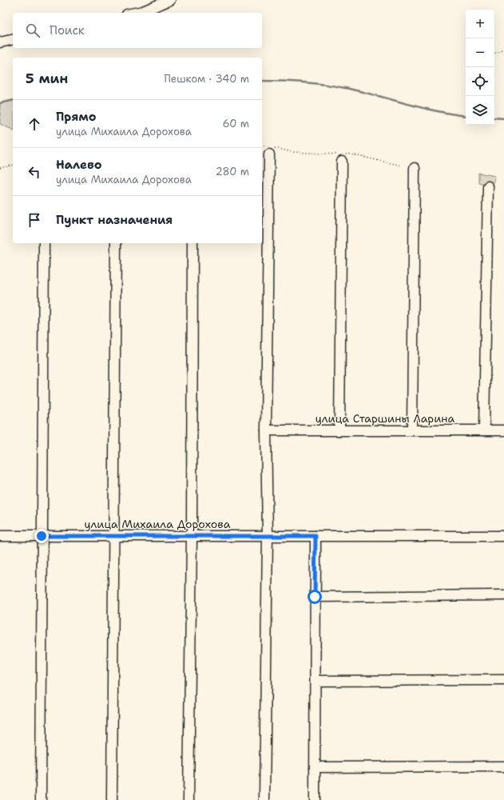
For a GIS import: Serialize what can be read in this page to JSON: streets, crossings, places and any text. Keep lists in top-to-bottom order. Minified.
{"streets":{"street":["улица Старшины Ларина","улица Михаила Дорохова"]},"page":{"map_buttons":["+","−"],"search":"Поиск","heading":["5 мин","Пешком · 340 m"],"list":[["Прямо","улица Михаила Дорохова","60 m"],["Налево","улица Михаила Дорохова","280 m"],"Пункт назначения"]}}
